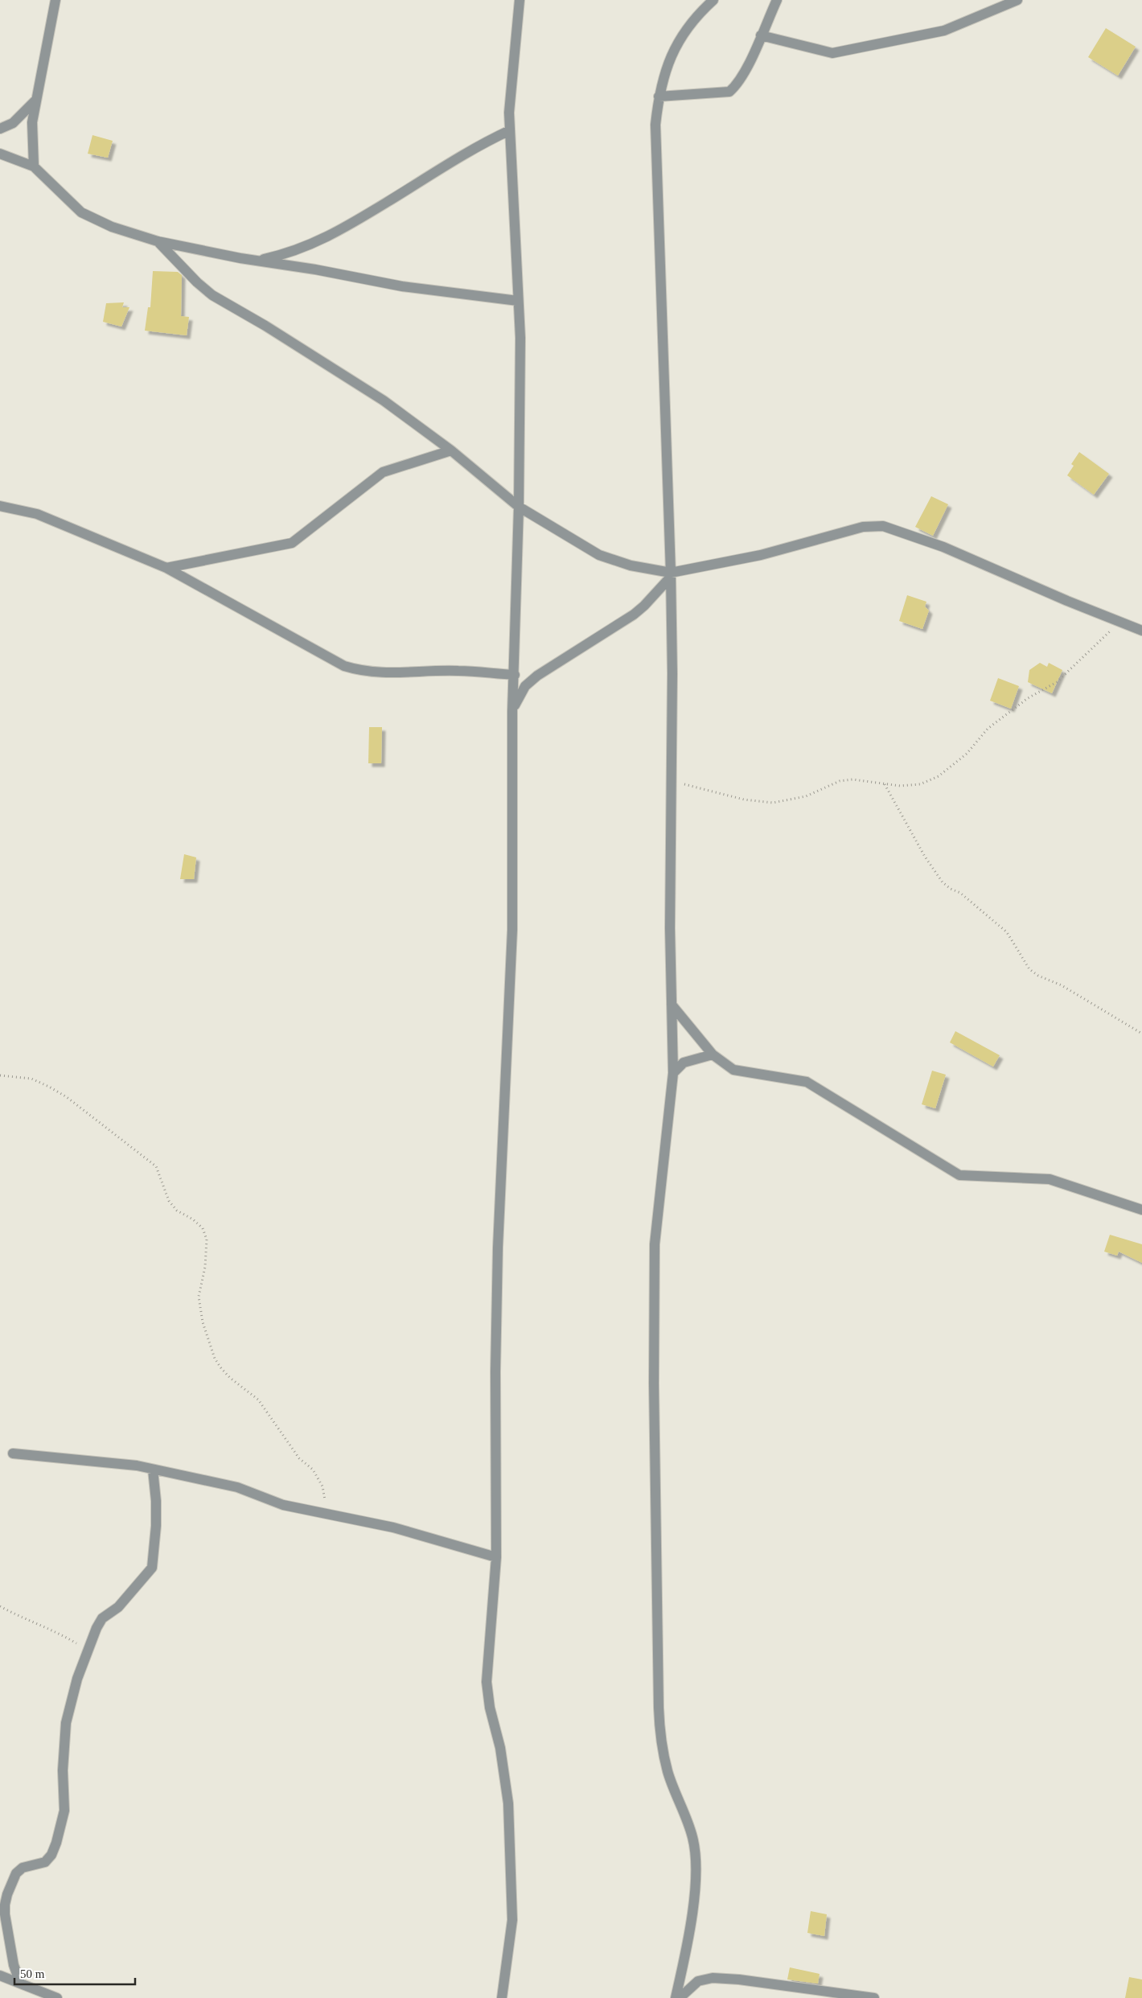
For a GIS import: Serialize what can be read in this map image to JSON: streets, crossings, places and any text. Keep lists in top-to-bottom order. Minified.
{"scale_bar":"50 m"}
